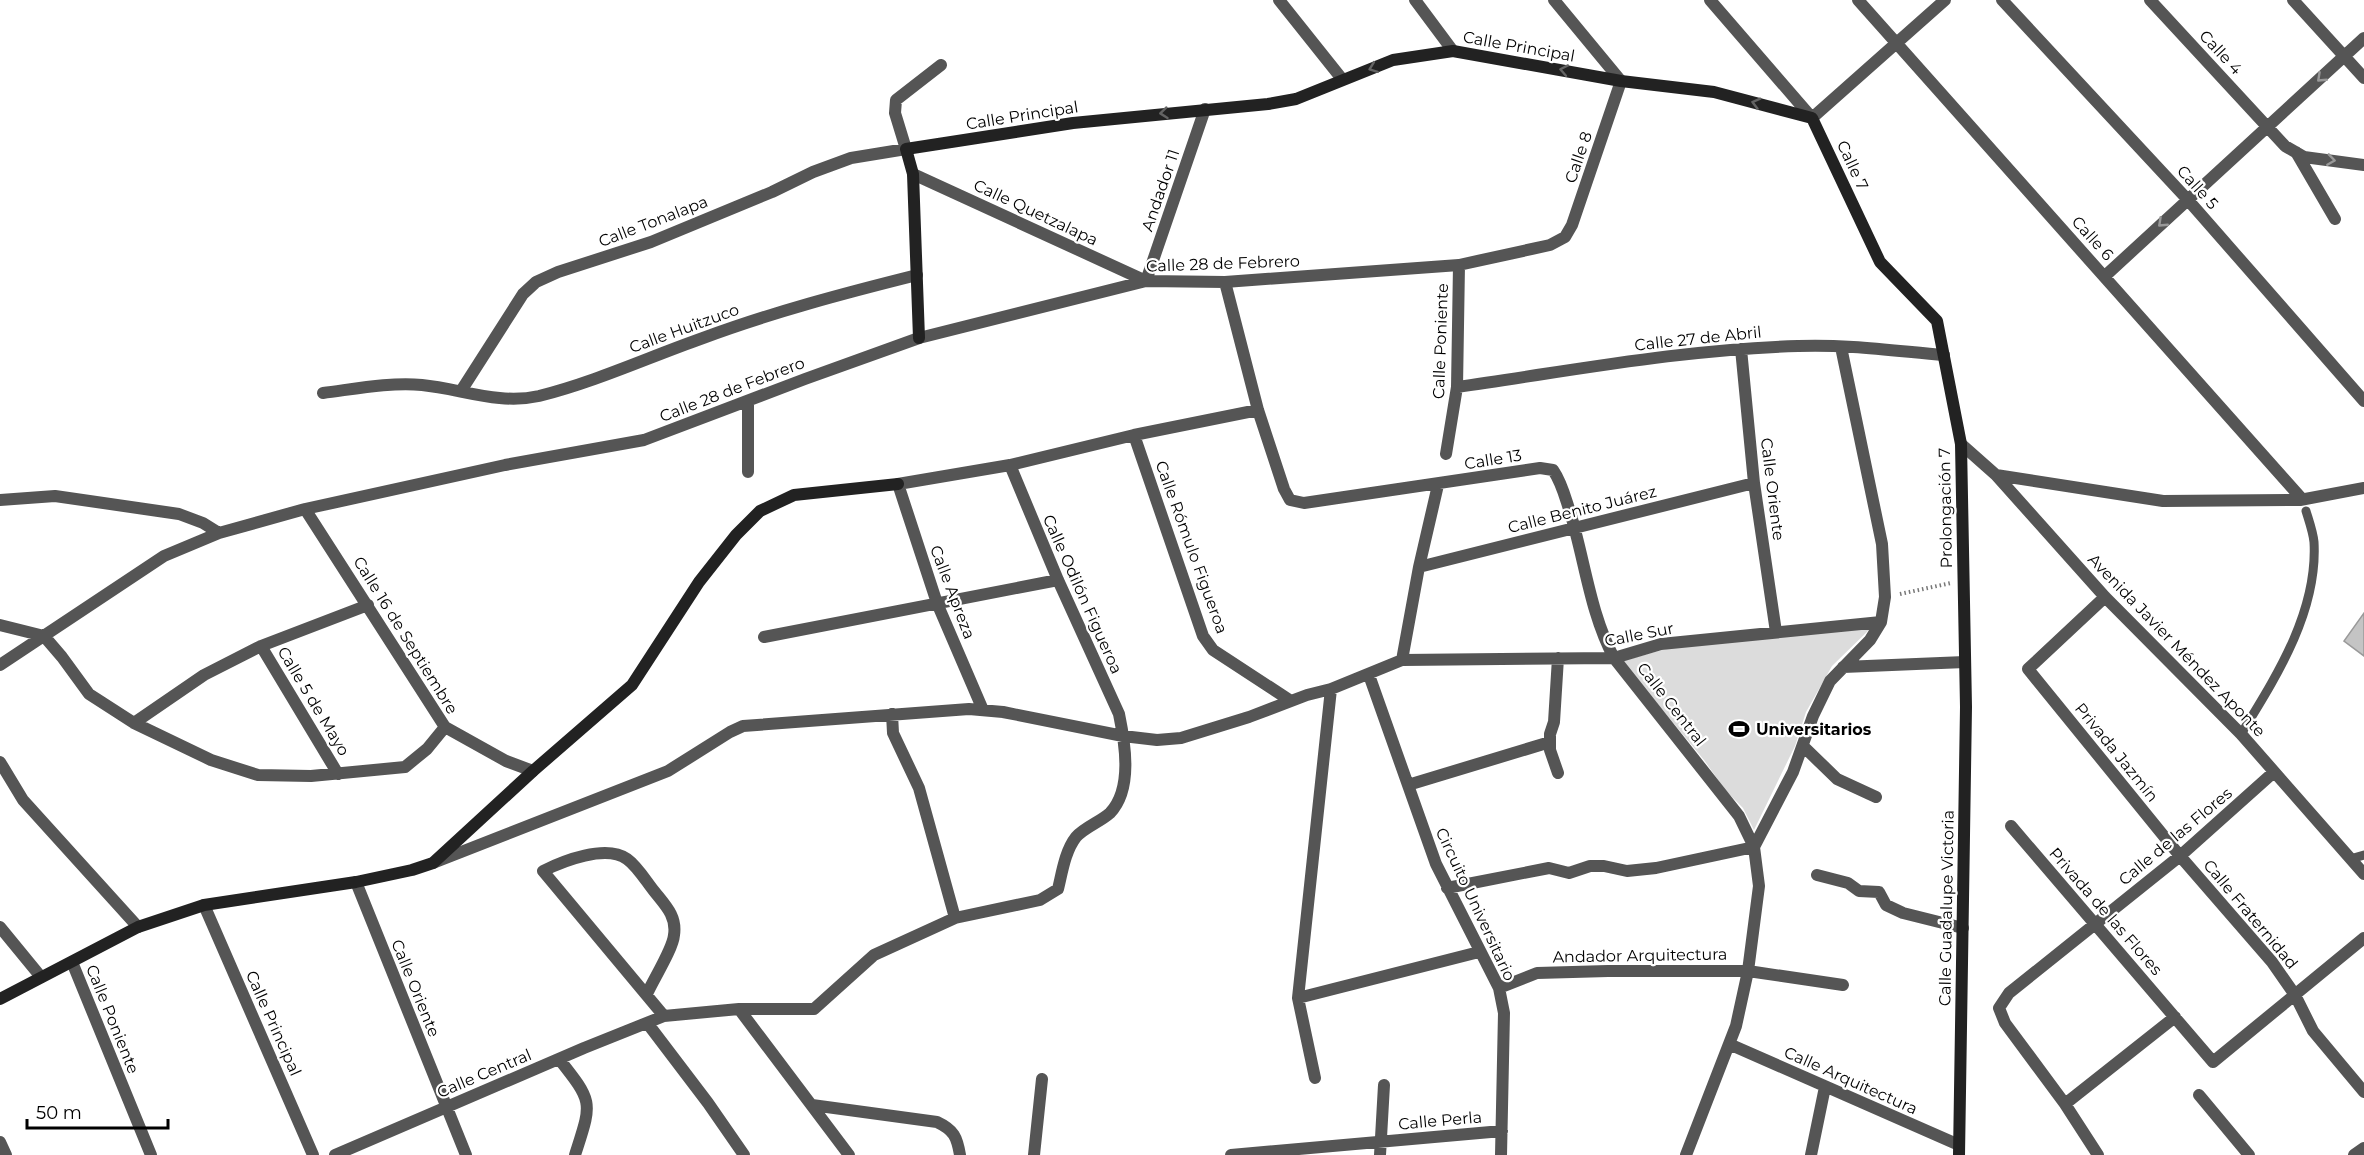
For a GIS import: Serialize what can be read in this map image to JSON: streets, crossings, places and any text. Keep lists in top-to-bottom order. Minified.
{"streets":{"street":["Calle Principal","Calle 4","Calle 8","Calle 7","Calle 5","Andador 11","Calle Quetzalapa","Calle Tonalapa","Calle 6","Calle 28 de Febrero","Calle Huitzuco","Calle 27 de Abril","Calle Poniente","Calle 13","Calle Oriente","Prolongación 7","Calle Benito Juárez","Calle Rómulo Figueroa","Calle Apreza","Calle Odilón Figueroa","Calle Sur","Calle 16 de Septiembre","Avenida Javier Méndez Aponte","Calle 5 de Mayo","Calle Central","Privada Jazmín","Calle de las Flores","Circuito Universitario","Calle Guadalupe Victoria","Privada de las Flores","Calle Fraternidad","Andador Arquitectura","Calle Arquitectura","Calle Perla"]},"crossings":[["Calle Principal","Calle 8"],["Calle Principal","Calle 7"],["Calle Principal","Andador 11"],["Calle Principal","Calle Tonalapa"],["Calle 8","Calle 28 de Febrero"],["Calle 8","Calle Poniente"],["Calle 7","Calle 27 de Abril"],["Calle 7","Prolongación 7"],["Andador 11","Calle Quetzalapa"],["Andador 11","Calle 28 de Febrero"],["Calle Quetzalapa","Calle 28 de Febrero"],["Calle Tonalapa","Calle Huitzuco"],["Calle 28 de Febrero","Calle Poniente"],["Calle 28 de Febrero","Calle 16 de Septiembre"],["Calle 27 de Abril","Calle Poniente"],["Calle 27 de Abril","Calle Oriente"],["Calle 27 de Abril","Prolongación 7"],["Calle 13","Calle Central"],["Calle Oriente","Calle Benito Juárez"],["Calle Oriente","Calle Sur"],["Calle Oriente","Calle Central"],["Prolongación 7","Avenida Javier Méndez Aponte"],["Prolongación 7","Calle Guadalupe Victoria"],["Calle Benito Juárez","Calle Central"],["Calle Odilón Figueroa","Calle Central"],["Calle Sur","Calle Central"],["Avenida Javier Méndez Aponte","Privada Jazmín"],["Avenida Javier Méndez Aponte","Calle de las Flores"],["Privada Jazmín","Calle de las Flores"],["Privada Jazmín","Calle Fraternidad"],["Calle de las Flores","Privada de las Flores"],["Calle de las Flores","Calle Fraternidad"],["Circuito Universitario","Andador Arquitectura"],["Circuito Universitario","Calle Perla"],["Calle Guadalupe Victoria","Calle Arquitectura"],["Privada de las Flores","Calle Fraternidad"]],"one_way":["Calle Principal"],"places":{"sports":["Universitarios"]},"scale_bar":"50 m"}
